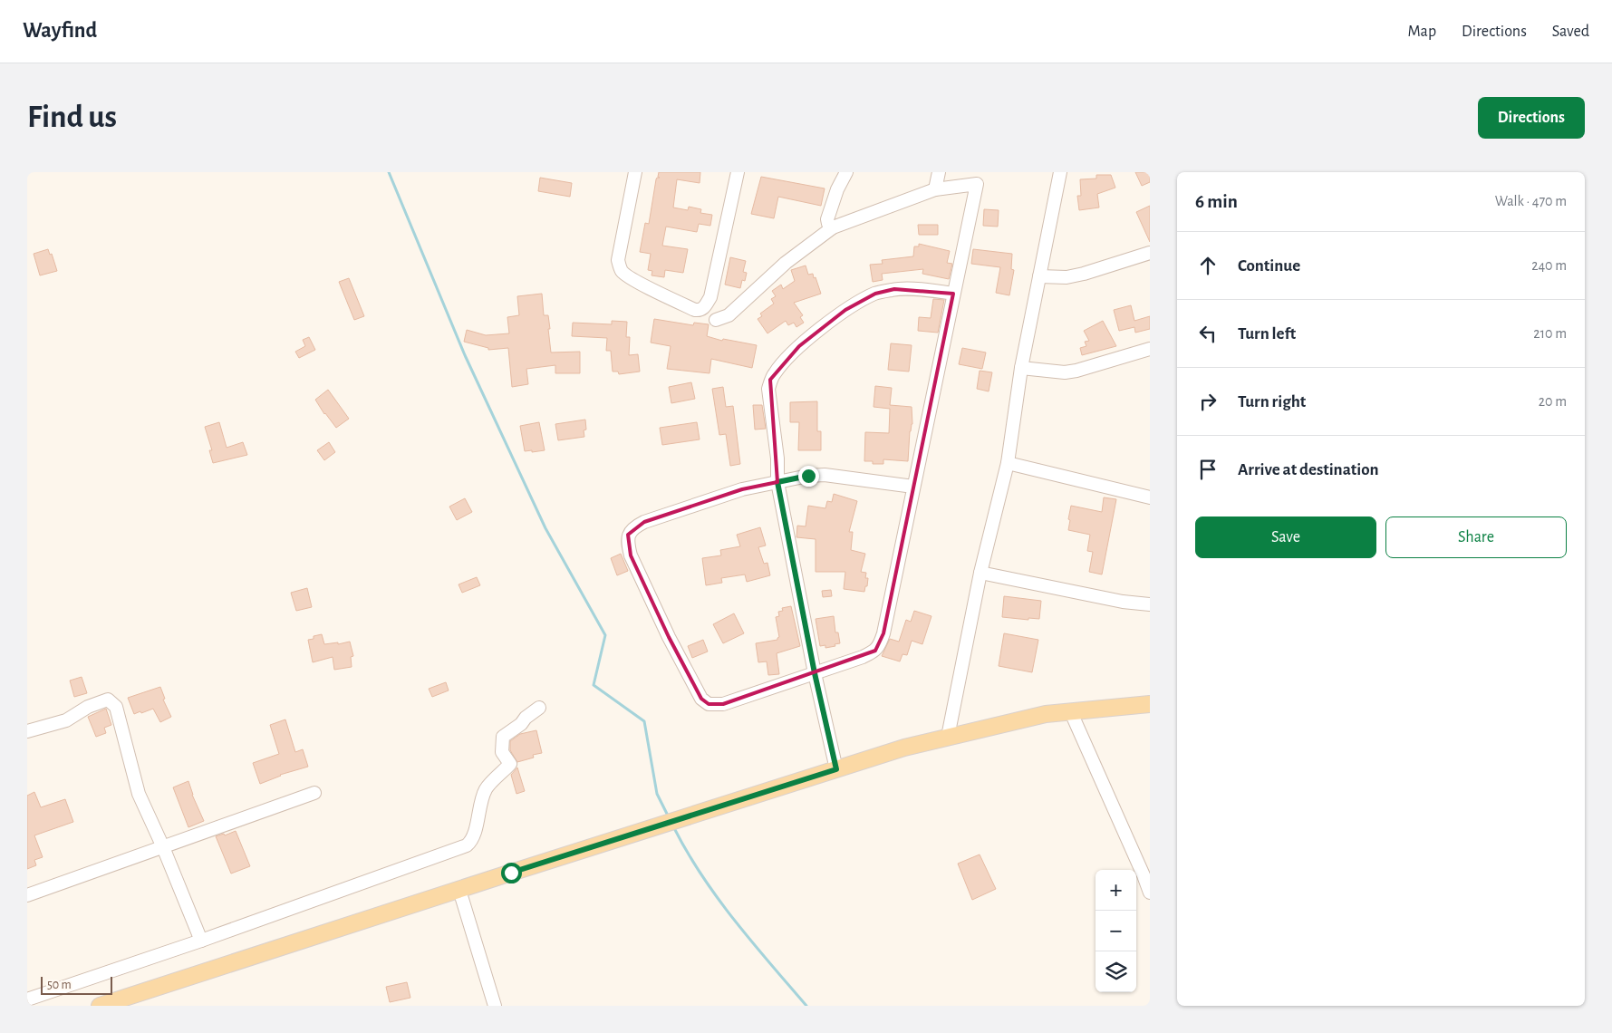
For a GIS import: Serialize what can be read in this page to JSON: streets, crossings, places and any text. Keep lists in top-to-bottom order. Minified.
{"scale_bar":"50 m","page":{"header":"Wayfind","nav":["Map","Directions","Saved"],"buttons":["Directions",["Save","Share"]],"title":"Find us","heading":["6 min","Walk · 470 m"],"list":[["Continue","240 m"],["Turn left","210 m"],["Turn right","20 m"],"Arrive at destination"],"map_buttons":["+","−"],"scale":"50 m"}}
